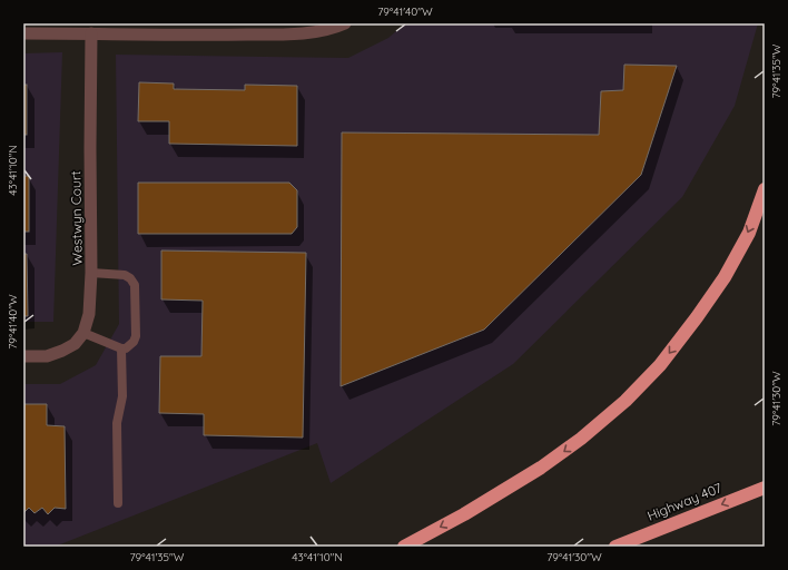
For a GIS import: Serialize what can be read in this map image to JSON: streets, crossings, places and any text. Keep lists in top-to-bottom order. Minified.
{"streets":{"highway":["Highway 407"],"street":["Westwyn Court"]},"one_way":["Highway 407"],"coordinates":["79°41'40\"W","79°41'35\"W","43°41'10\"N","79°41'30\"W"]}
